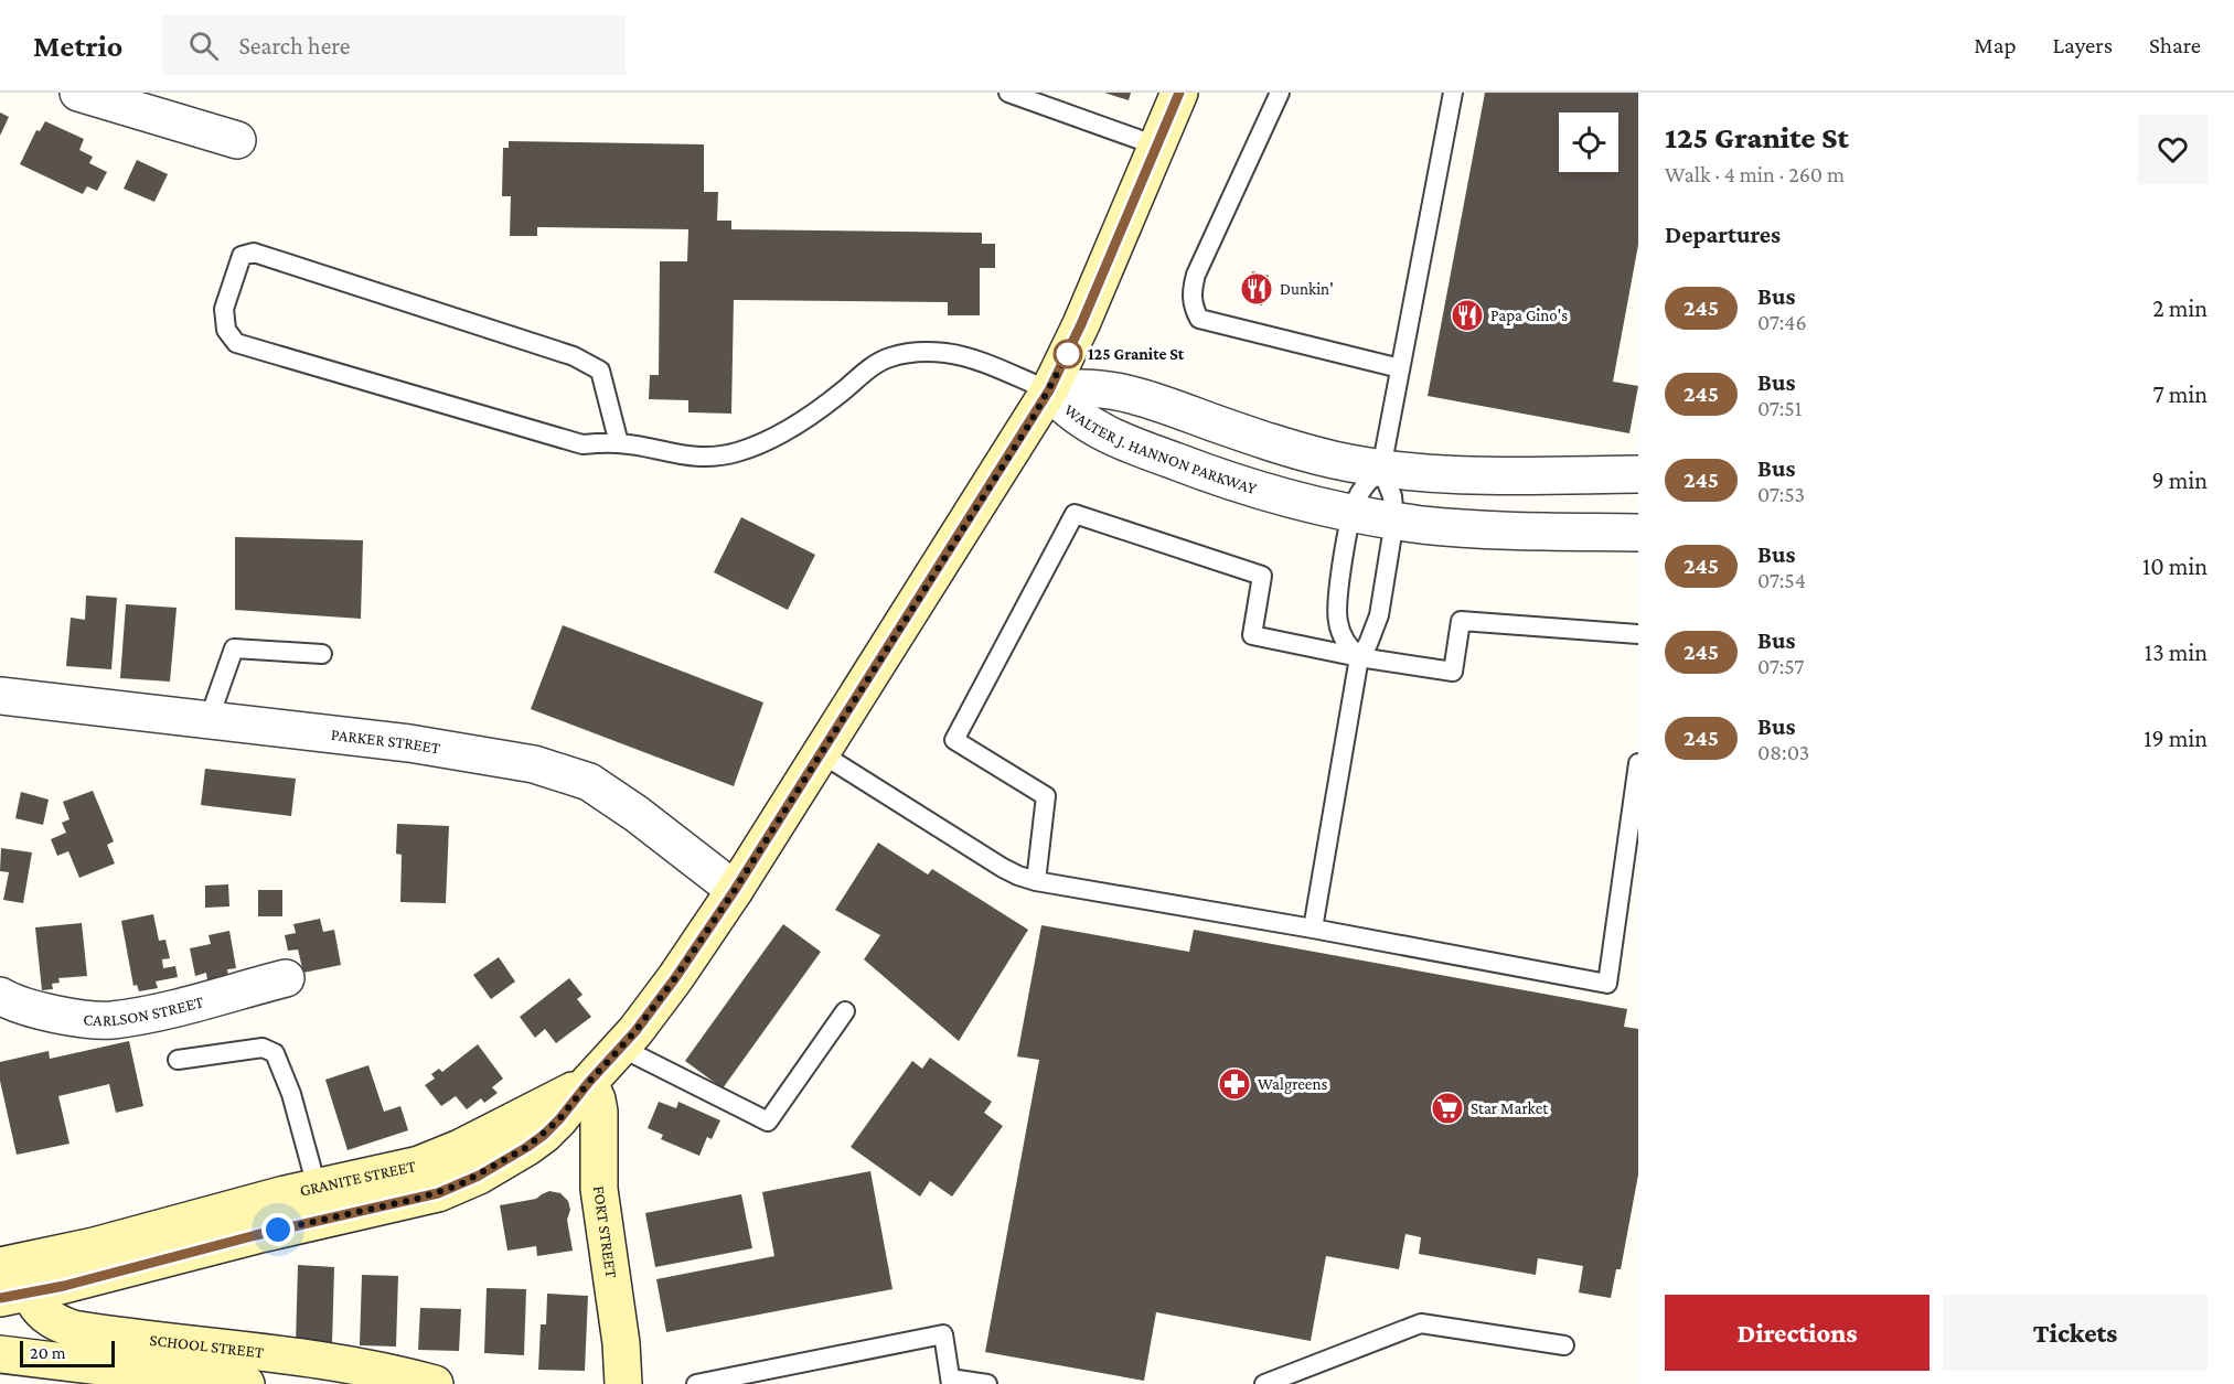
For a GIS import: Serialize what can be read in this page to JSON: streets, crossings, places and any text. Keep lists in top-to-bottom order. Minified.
{"streets":{"main road":["GRANITE STREET","FORT STREET","SCHOOL STREET"],"street":["WALTER J. HANNON PARKWAY","PARKER STREET","CARLSON STREET"]},"crossings":[["WALTER J. HANNON PARKWAY","GRANITE STREET"],["PARKER STREET","GRANITE STREET"],["GRANITE STREET","FORT STREET"],["GRANITE STREET","SCHOOL STREET"]],"places":{"restaurant":["Dunkin'","Papa Gino's"],"other":["125 Granite St"],"pharmacy":["Walgreens"],"supermarket":["Star Market"]},"lines":["bus line 245"],"scale_bar":"20 m","page":{"header":"Metrio","search":"Search here","nav":["Map","Layers","Share"],"heading":[["125 Granite St","Walk · 4 min · 260 m"],"Departures"],"list":[{"mark":"245","name":"Bus","note":"07:46","value":"2 min"},{"mark":"245","name":"Bus","note":"07:51","value":"7 min"},{"mark":"245","name":"Bus","note":"07:53","value":"9 min"},{"mark":"245","name":"Bus","note":"07:54","value":"10 min"},{"mark":"245","name":"Bus","note":"07:57","value":"13 min"},{"mark":"245","name":"Bus","note":"08:03","value":"19 min"}],"buttons":["Directions","Tickets"],"scale":"20 m"}}
